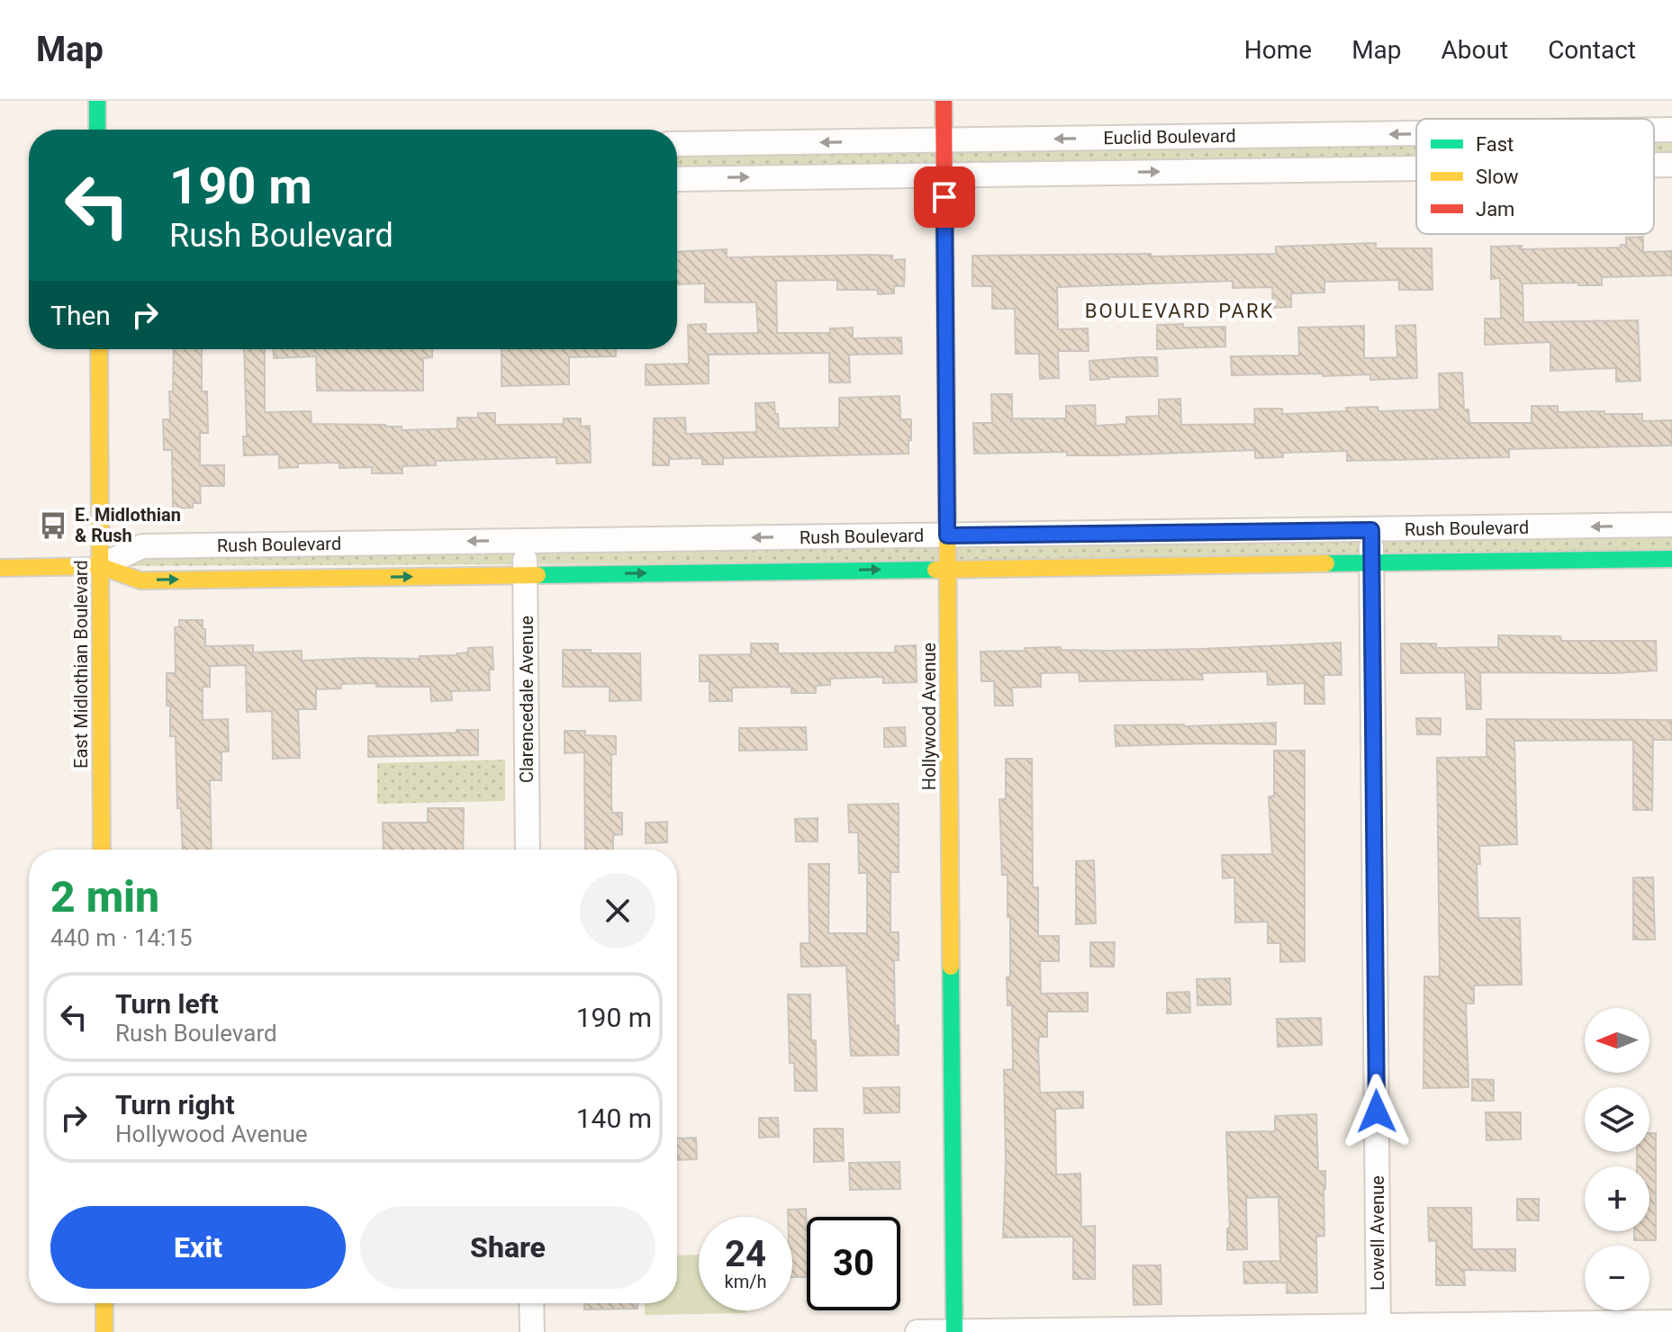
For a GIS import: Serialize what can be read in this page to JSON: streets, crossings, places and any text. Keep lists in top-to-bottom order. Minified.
{"streets":{"street":["Euclid Boulevard","Rush Boulevard","East Midlothian Boulevard","Clarencedale Avenue","Hollywood Avenue","Lowell Avenue"]},"crossings":[["Euclid Boulevard","Hollywood Avenue"],["Rush Boulevard","East Midlothian Boulevard"],["Rush Boulevard","Clarencedale Avenue"],["Rush Boulevard","Hollywood Avenue"],["Rush Boulevard","Lowell Avenue"]],"districts":["BOULEVARD PARK"],"places":{"bus stop":["E. Midlothian & Rush"]},"legend":["Fast","Slow","Jam"],"north":"left","page":{"header":"Map","nav":["Home","Map","About","Contact"],"turn":["190 m","Rush Boulevard"],"then":"Then","heading":["2 min","440 m · 14:15"],"list":[{"name":"Turn left","note":"Rush Boulevard","value":"190 m"},{"name":"Turn right","note":"Hollywood Avenue","value":"140 m"}],"map_buttons":["+","−"],"buttons":["Exit","Share"],"speed":"24 km/h","limit":"30"}}
